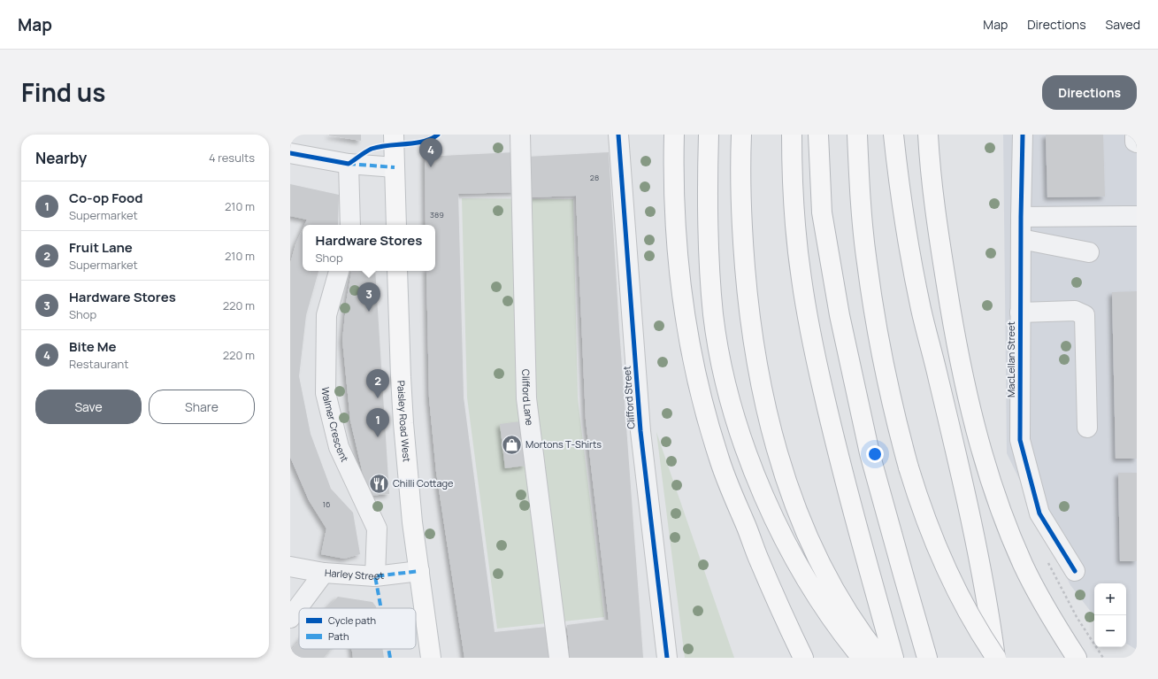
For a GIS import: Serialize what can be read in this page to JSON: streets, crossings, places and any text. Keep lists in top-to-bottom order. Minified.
{"streets":{"main road":["Paisley Road West"],"street":["MacLellan Street","Clifford Lane","Clifford Street","Walmer Crescent","Harley Street"]},"crossings":[["Paisley Road West","Harley Street"],["Walmer Crescent","Harley Street"]],"places":{"shop":["Mortons T-Shirts"],"restaurant":["Chilli Cottage"]},"house_numbers":["28","389","16"],"legend":["Cycle path","Path"],"page":{"header":"Map","nav":["Map","Directions","Saved"],"title":"Find us","buttons":["Directions",["Save","Share"]],"heading":["Nearby","4 results"],"pins":["4","3","2","1"],"list":[{"mark":"1","name":"Co-op Food","note":"Supermarket","value":"210 m"},{"mark":"2","name":"Fruit Lane","note":"Supermarket","value":"210 m"},{"mark":"3","name":"Hardware Stores","note":"Shop","value":"220 m"},{"mark":"4","name":"Bite Me","note":"Restaurant","value":"220 m"}],"popup":["Hardware Stores","Shop"],"map_buttons":["+","−"]}}
